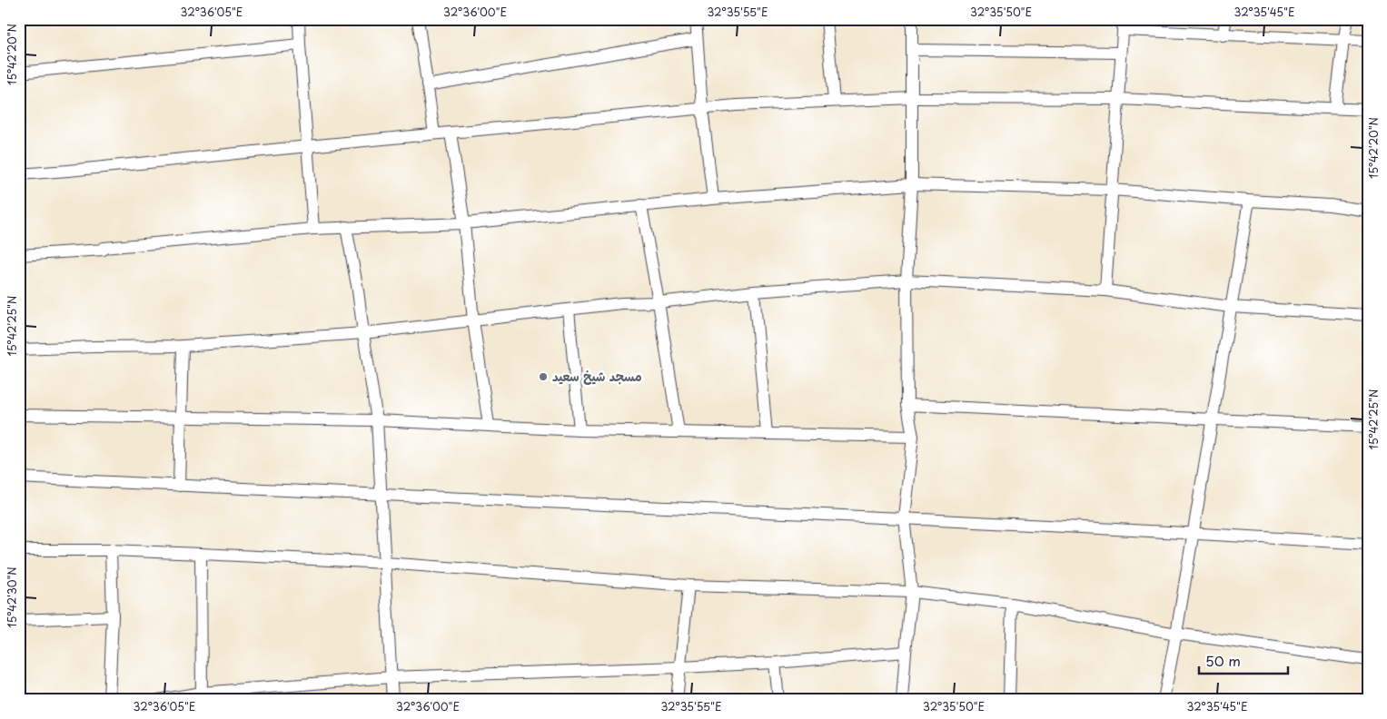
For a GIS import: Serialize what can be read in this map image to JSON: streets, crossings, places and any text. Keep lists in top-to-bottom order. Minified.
{"places":["مسجد شيخ سعيد"],"scale_bar":"50 m","coordinates":["32°36'05\"E","32°36'00\"E","32°35'55\"E","32°35'50\"E","32°35'45\"E","15°42'20\"N","15°42'25\"N","15°42'30\"N"]}
